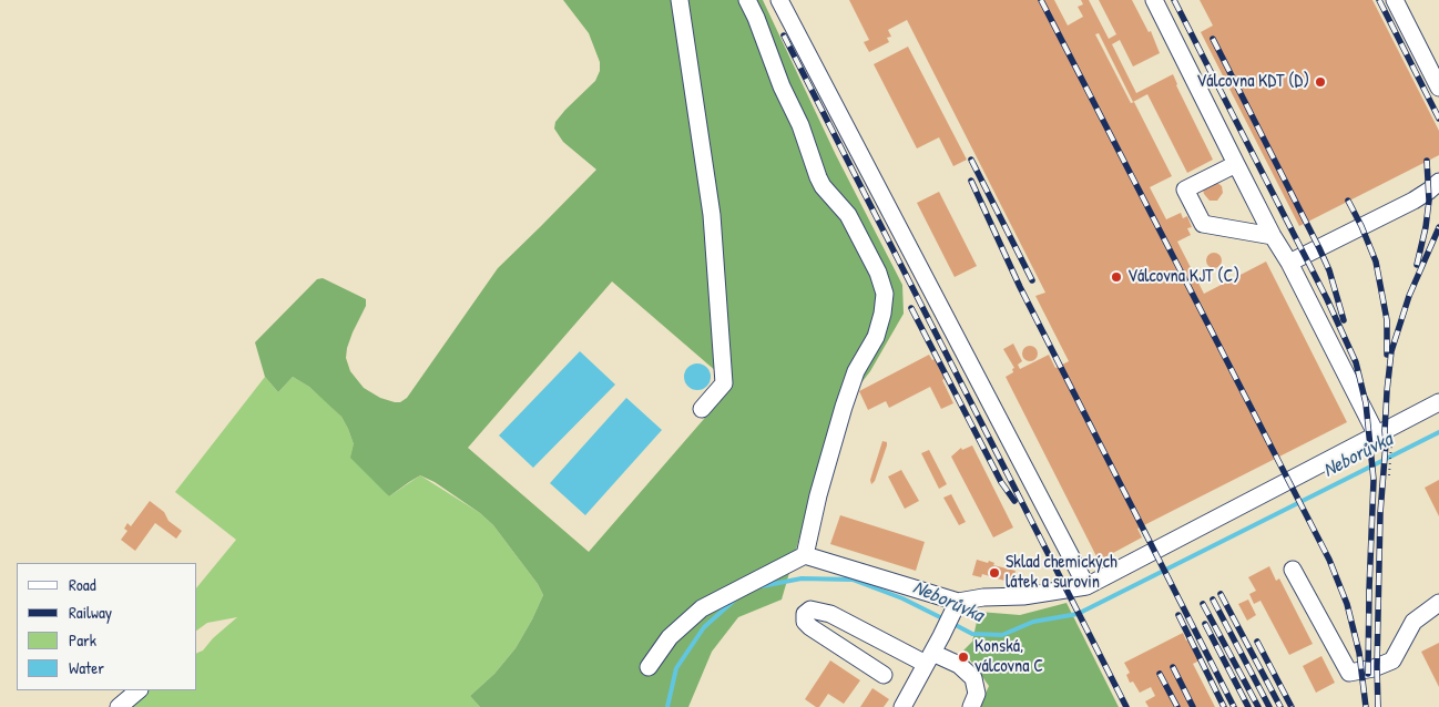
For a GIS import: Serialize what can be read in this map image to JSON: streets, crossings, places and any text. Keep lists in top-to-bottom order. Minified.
{"water":["Neborůvka"],"places":["Válcovna KDT (D)","Válcovna KJT (C)","Sklad chemických látek a surovin","Konská, válcovna C"],"legend":["Road","Railway","Park","Water"]}
